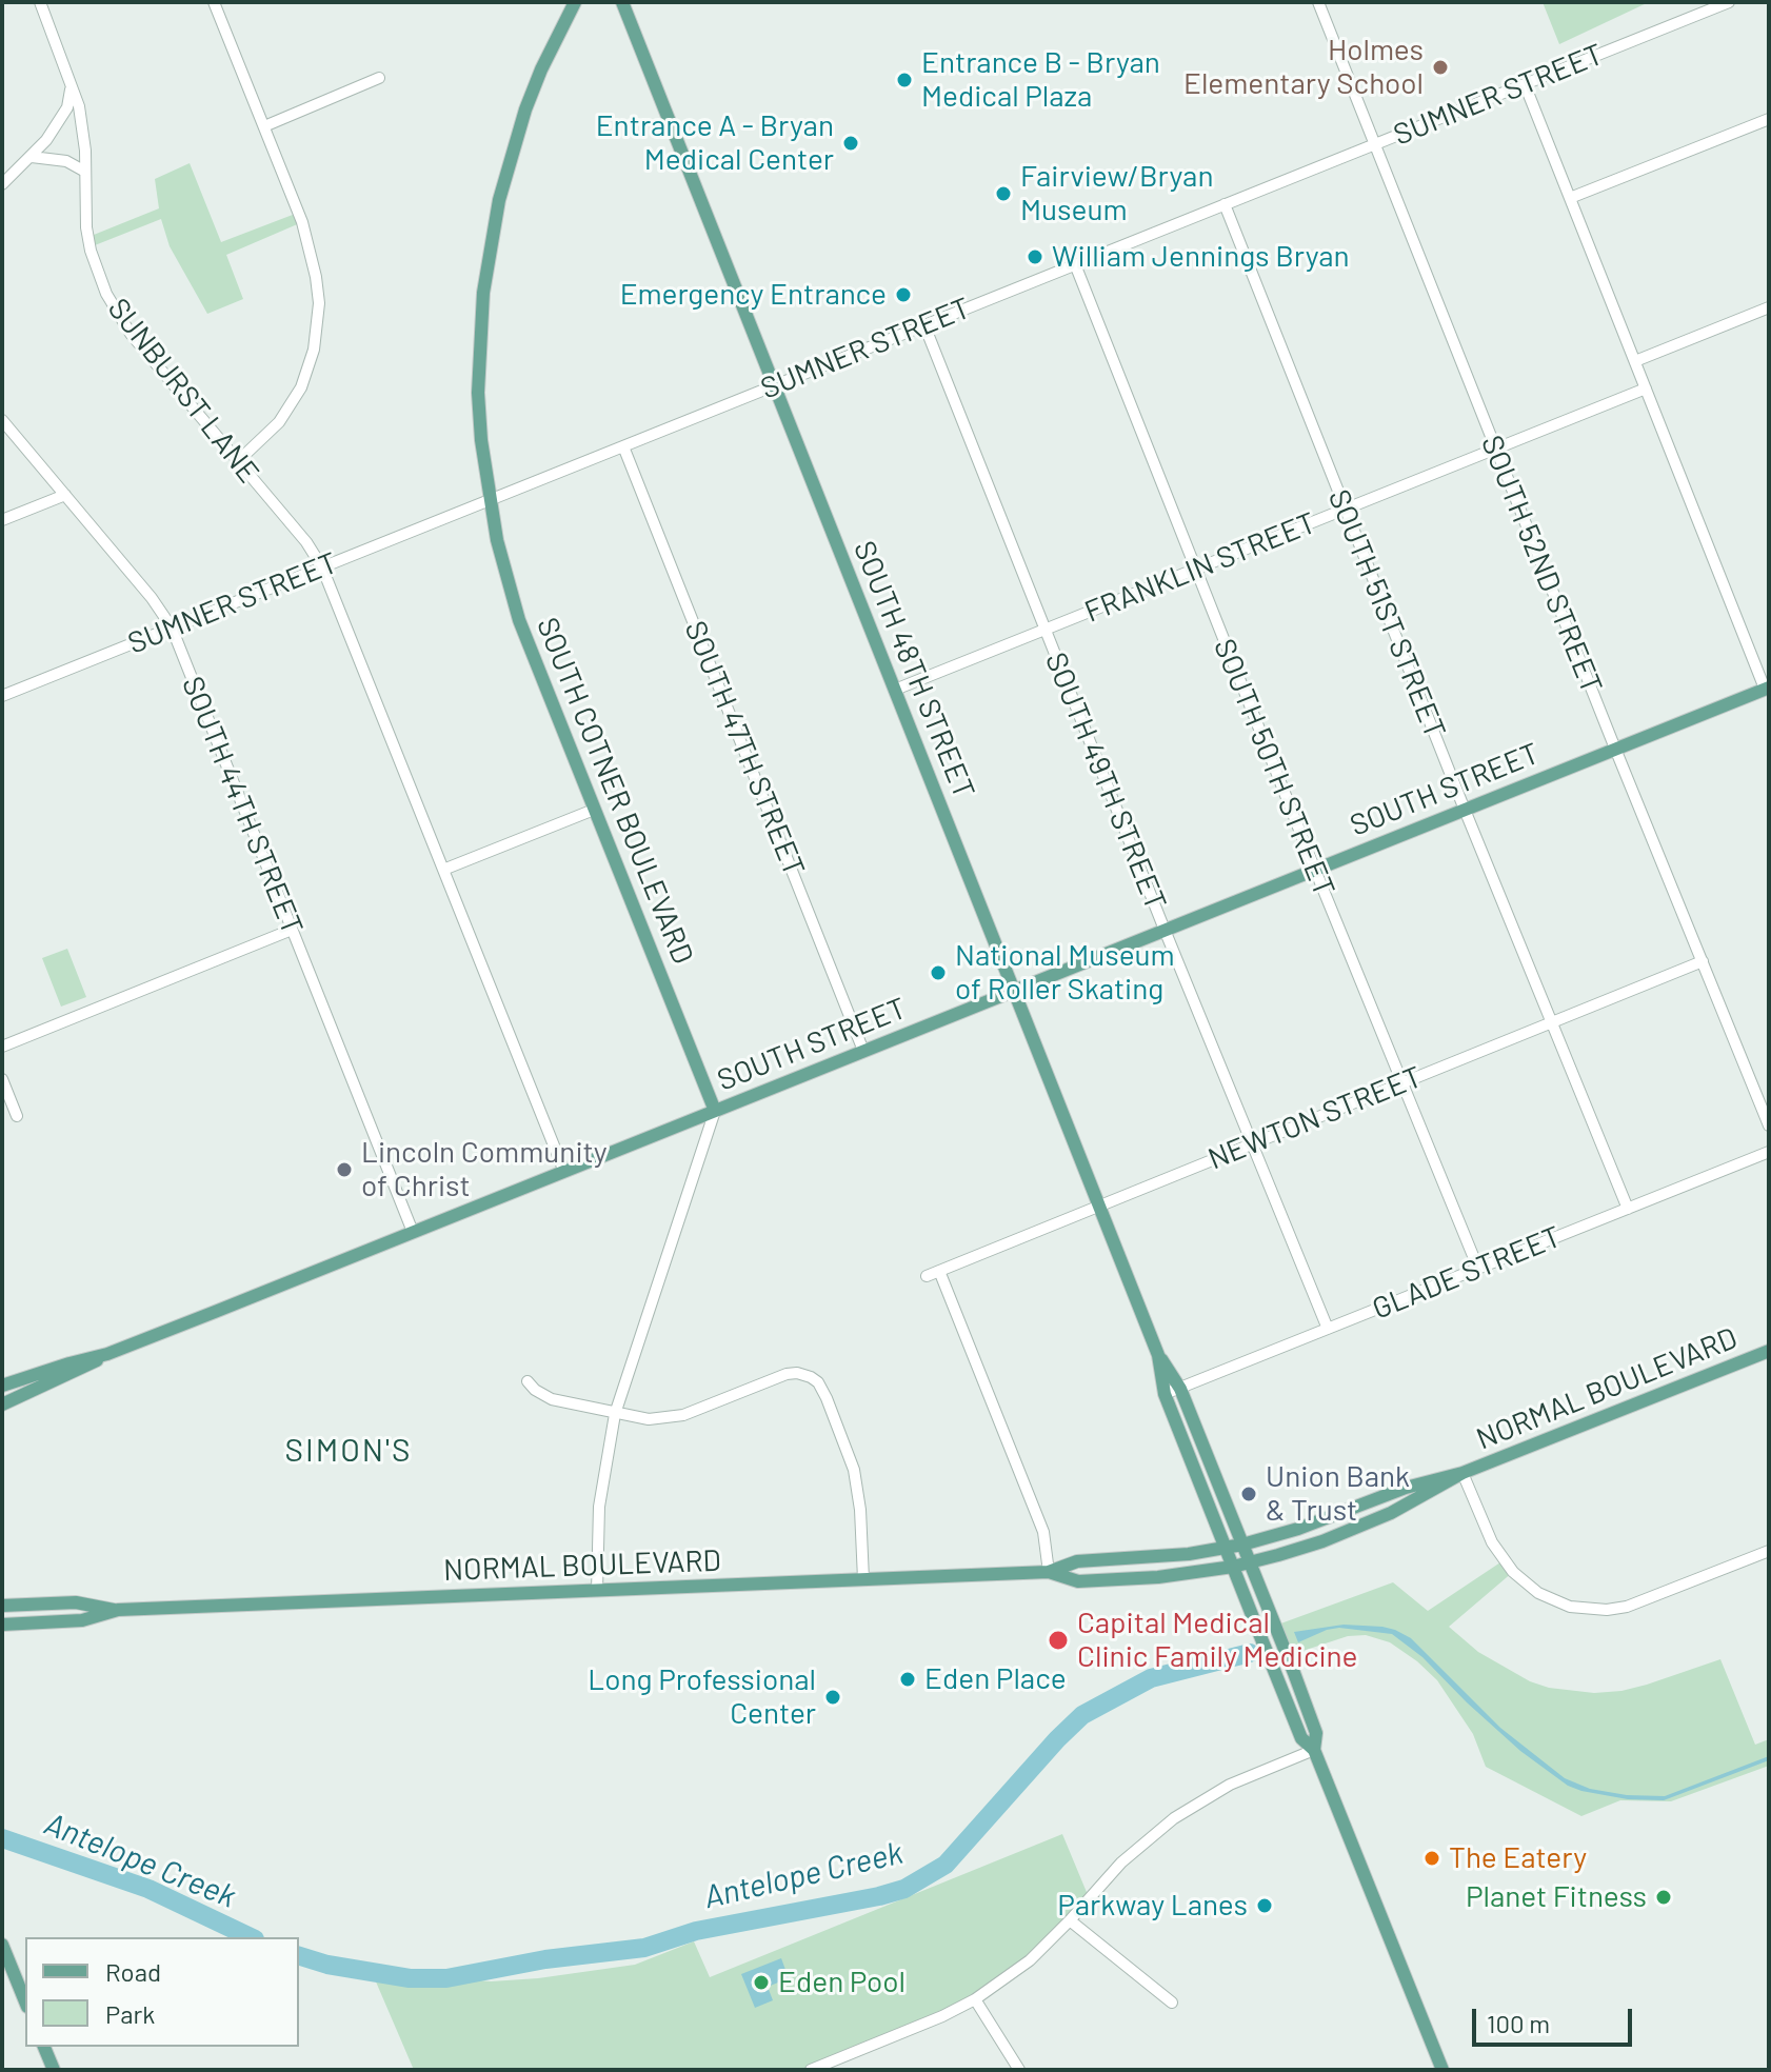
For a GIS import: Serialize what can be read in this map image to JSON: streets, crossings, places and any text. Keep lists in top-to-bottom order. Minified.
{"streets":{"main road":["SOUTH 48TH STREET","SOUTH STREET","SOUTH COTNER BOULEVARD","NORMAL BOULEVARD"],"street":["SUMNER STREET","SUNBURST LANE","SOUTH 52ND STREET","FRANKLIN STREET","SOUTH 51ST STREET","SOUTH 47TH STREET","SOUTH 50TH STREET","SOUTH 49TH STREET","SOUTH 44TH STREET","NEWTON STREET","GLADE STREET"]},"crossings":[["SUMNER STREET","SUNBURST LANE"],["SUMNER STREET","SOUTH 52ND STREET"],["SUMNER STREET","SOUTH 51ST STREET"],["SUMNER STREET","SOUTH 48TH STREET"],["SUMNER STREET","SOUTH 47TH STREET"],["SUMNER STREET","SOUTH 50TH STREET"],["SUMNER STREET","SOUTH 49TH STREET"],["SUMNER STREET","SOUTH COTNER BOULEVARD"],["SUMNER STREET","SOUTH 44TH STREET"],["SUNBURST LANE","SOUTH STREET"],["SOUTH 52ND STREET","FRANKLIN STREET"],["SOUTH 52ND STREET","SOUTH STREET"],["SOUTH 52ND STREET","NEWTON STREET"],["FRANKLIN STREET","SOUTH 51ST STREET"],["FRANKLIN STREET","SOUTH 48TH STREET"],["FRANKLIN STREET","SOUTH 50TH STREET"],["FRANKLIN STREET","SOUTH 49TH STREET"],["SOUTH 51ST STREET","SOUTH STREET"],["SOUTH 51ST STREET","NEWTON STREET"],["SOUTH 51ST STREET","GLADE STREET"],["SOUTH 48TH STREET","SOUTH STREET"],["SOUTH 48TH STREET","NEWTON STREET"],["SOUTH 48TH STREET","GLADE STREET"],["SOUTH 48TH STREET","NORMAL BOULEVARD"],["SOUTH 47TH STREET","SOUTH STREET"],["SOUTH 50TH STREET","SOUTH STREET"],["SOUTH 50TH STREET","NEWTON STREET"],["SOUTH 50TH STREET","GLADE STREET"],["SOUTH 49TH STREET","SOUTH STREET"],["SOUTH 49TH STREET","NEWTON STREET"],["SOUTH 49TH STREET","GLADE STREET"],["SOUTH STREET","SOUTH COTNER BOULEVARD"],["SOUTH STREET","SOUTH 44TH STREET"]],"districts":["SIMON'S"],"water":["Antelope Creek"],"places":["Holmes Elementary School","Entrance B - Bryan Medical Plaza","Entrance A - Bryan Medical Center","Fairview/Bryan Museum","William Jennings Bryan","Emergency Entrance","National Museum of Roller Skating","Lincoln Community of Christ","Union Bank & Trust","Capital Medical Clinic Family Medicine","Eden Place","Long Professional Center","The Eatery","Planet Fitness","Parkway Lanes","Eden Pool"],"legend":["Road","Park"],"scale_bar":"100 m"}
